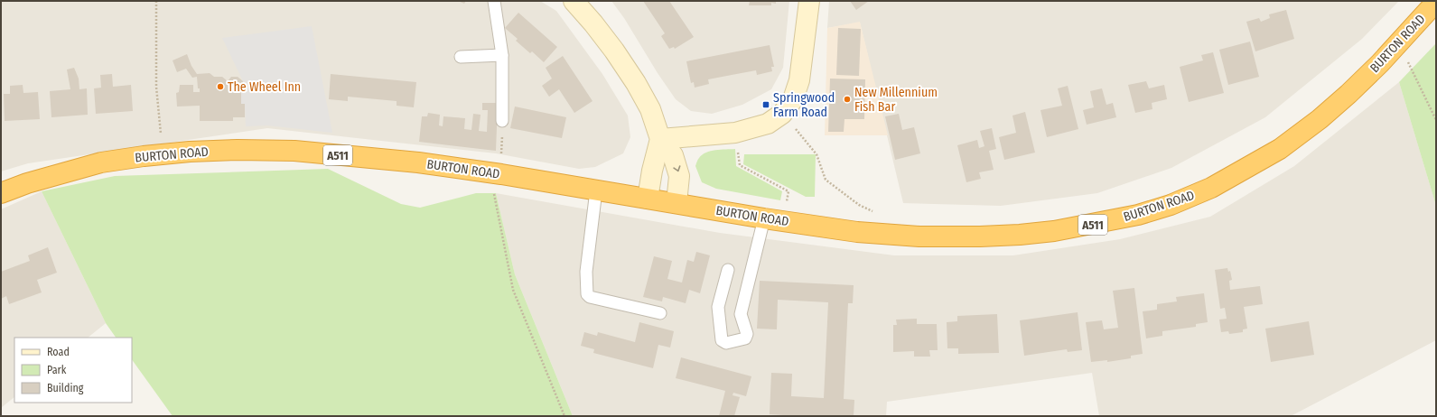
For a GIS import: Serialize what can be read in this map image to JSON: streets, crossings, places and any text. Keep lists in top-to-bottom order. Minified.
{"streets":{"highway":["BURTON ROAD","A511"]},"places":{"other":["The Wheel Inn","New Millennium Fish Bar"],"transit":["Springwood Farm Road"]},"legend":["Road","Park","Building"]}
